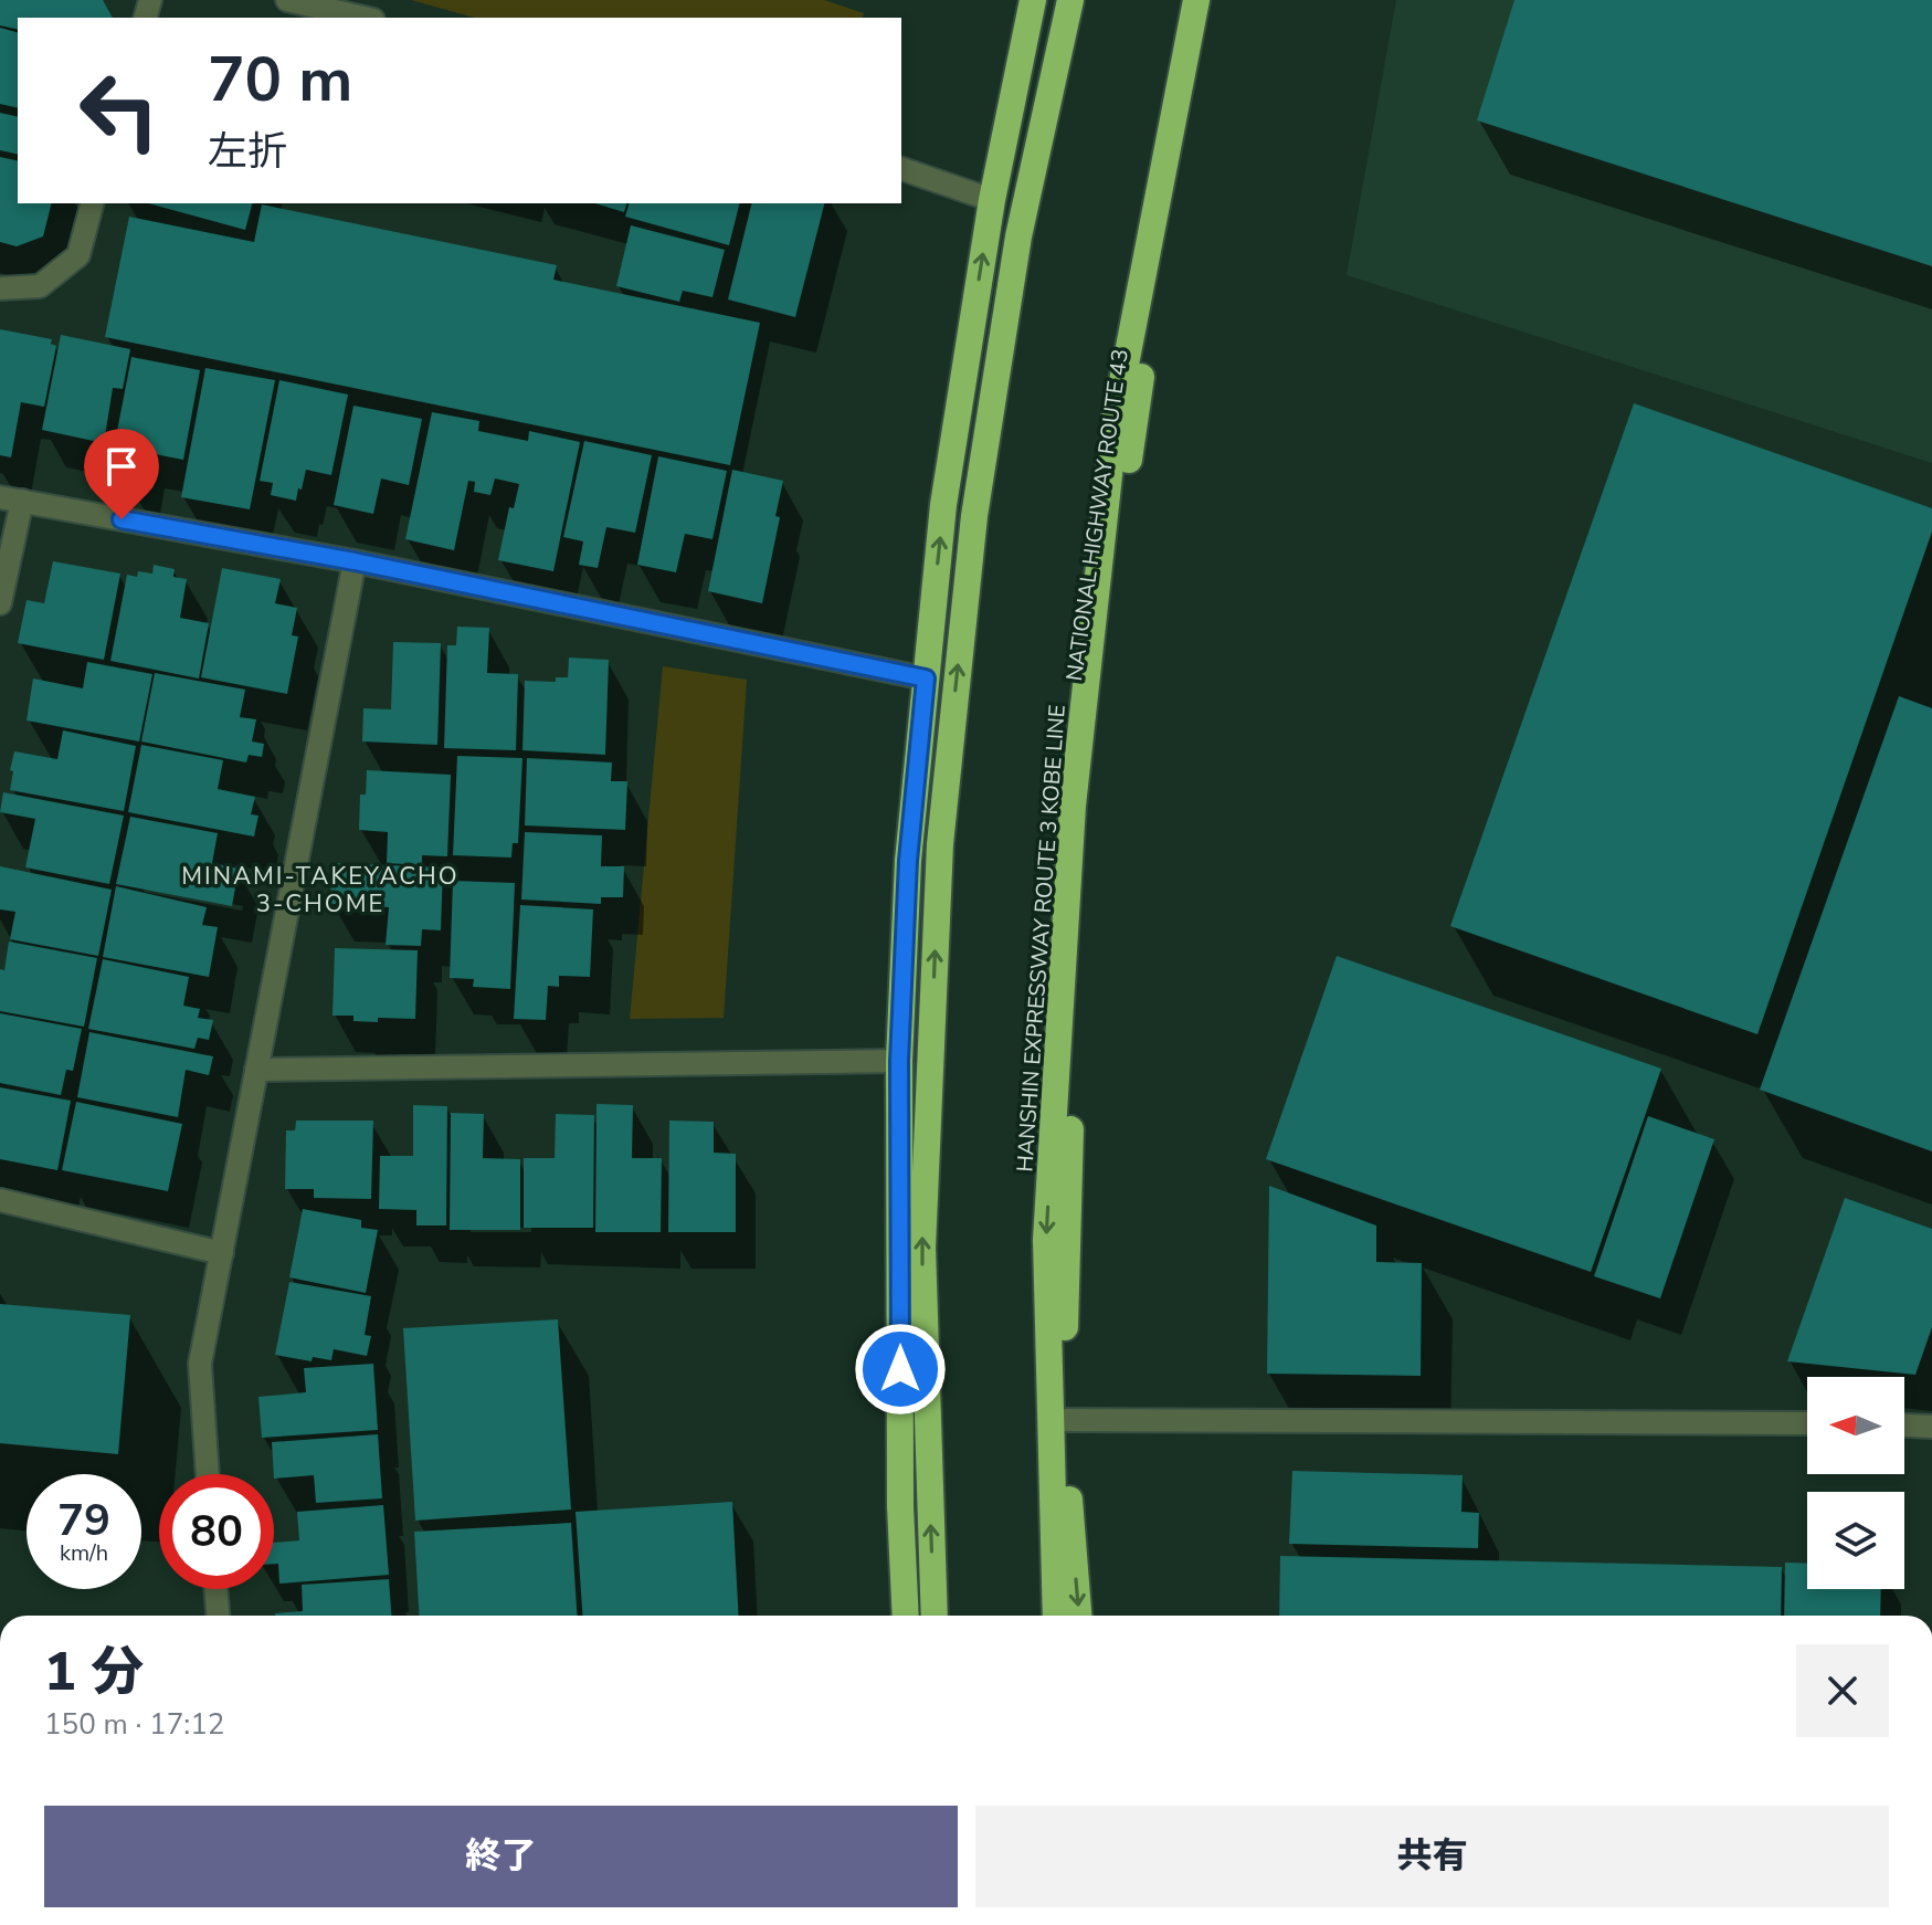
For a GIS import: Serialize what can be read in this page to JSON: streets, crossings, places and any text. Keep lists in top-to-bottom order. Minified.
{"streets":{"highway":["NATIONAL HIGHWAY ROUTE 43","HANSHIN EXPRESSWAY ROUTE 3 KOBE LINE"]},"districts":["MINAMI-TAKEYACHO 3-CHOME"],"north":"left","page":{"turn":["70 m","左折"],"speed":"79 km/h","limit":"80","heading":["1 分","150 m · 17:12"],"buttons":["終了","共有"]}}
